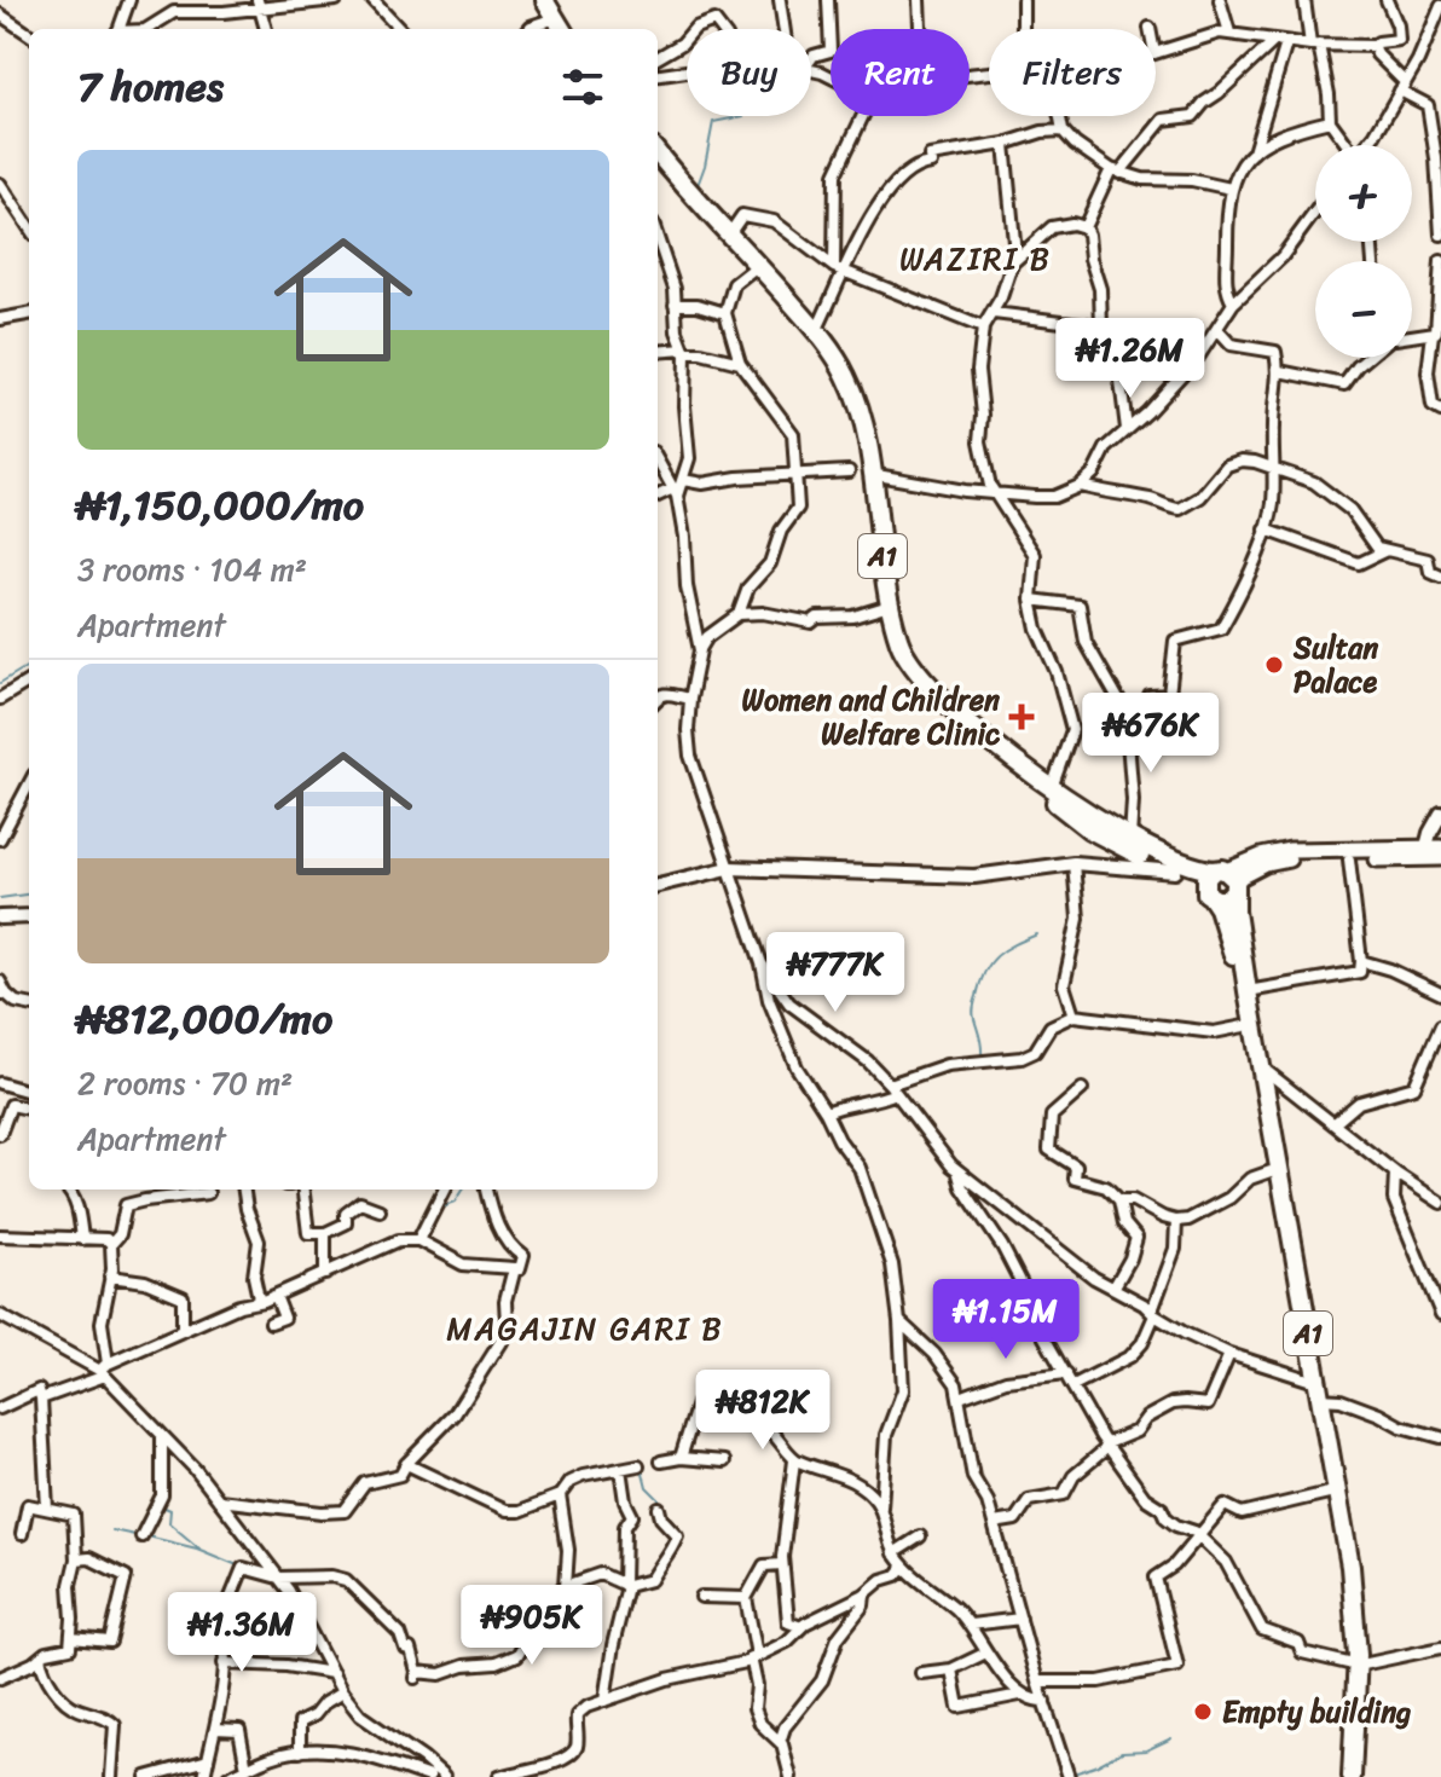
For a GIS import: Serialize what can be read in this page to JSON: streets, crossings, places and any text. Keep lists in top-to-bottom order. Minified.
{"streets":{"highway":["A1"]},"districts":["WAZIRI B","MAGAJIN GARI B"],"places":{"other":["Sultan Palace","Empty building"],"health":["Women and Children Welfare Clinic"]},"page":{"chip":["Buy","Rent","Filters"],"heading":"7 homes","map_buttons":["+","−"],"list":[{"name":"₦1,150,000/mo","note":"3 rooms · 104 m² · Apartment"},{"name":"₦812,000/mo","note":"2 rooms · 70 m² · Apartment"}],"price":["₦1.26M","₦676K","₦777K","₦1.15M","₦812K","₦905K","₦1.36M"]}}
